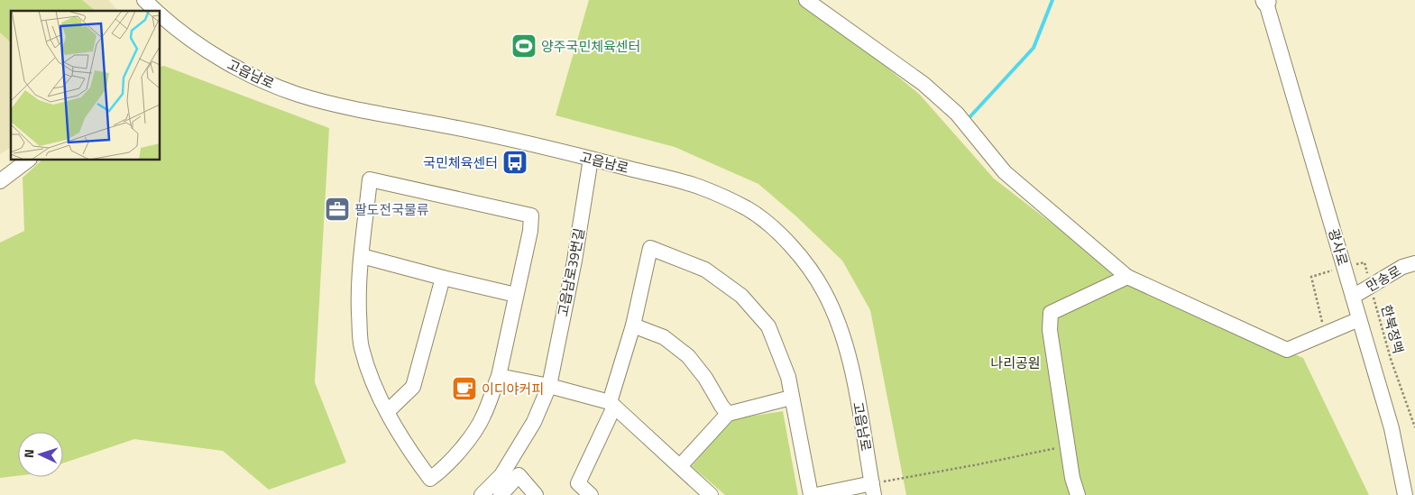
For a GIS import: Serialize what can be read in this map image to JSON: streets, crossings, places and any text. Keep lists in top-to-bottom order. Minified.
{"streets":{"street":["고읍남로","광사로","고읍남로39번길","만송로"],"path":["한북정맥"]},"crossings":[["고읍남로","고읍남로39번길"],["광사로","만송로"],["만송로","한북정맥"]],"parks":["나리공원"],"places":{"sports":["양주국민체육센터"],"bus stop":["국민체육센터"],"office":["팔도전국물류"],"cafe":["이디야커피"]},"north":"left"}
